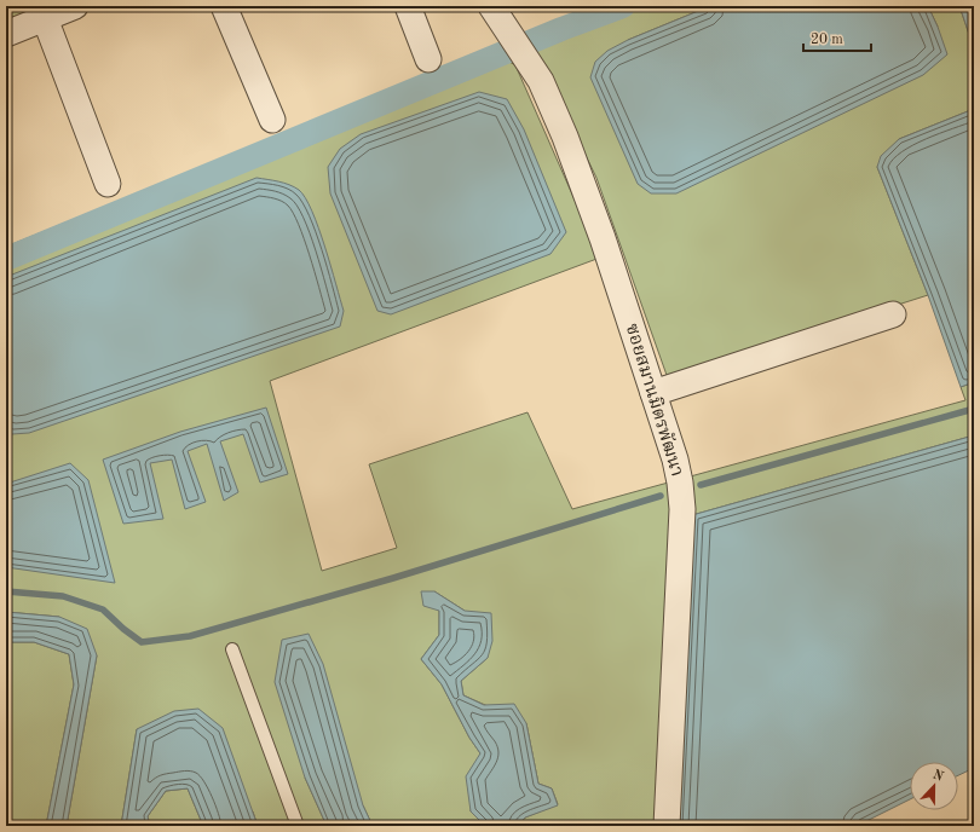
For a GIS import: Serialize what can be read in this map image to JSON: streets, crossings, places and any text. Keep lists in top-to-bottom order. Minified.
{"streets":{"street":["ซอยสมานมิตรพัฒนา"]},"scale_bar":"20 m","north":"top"}
